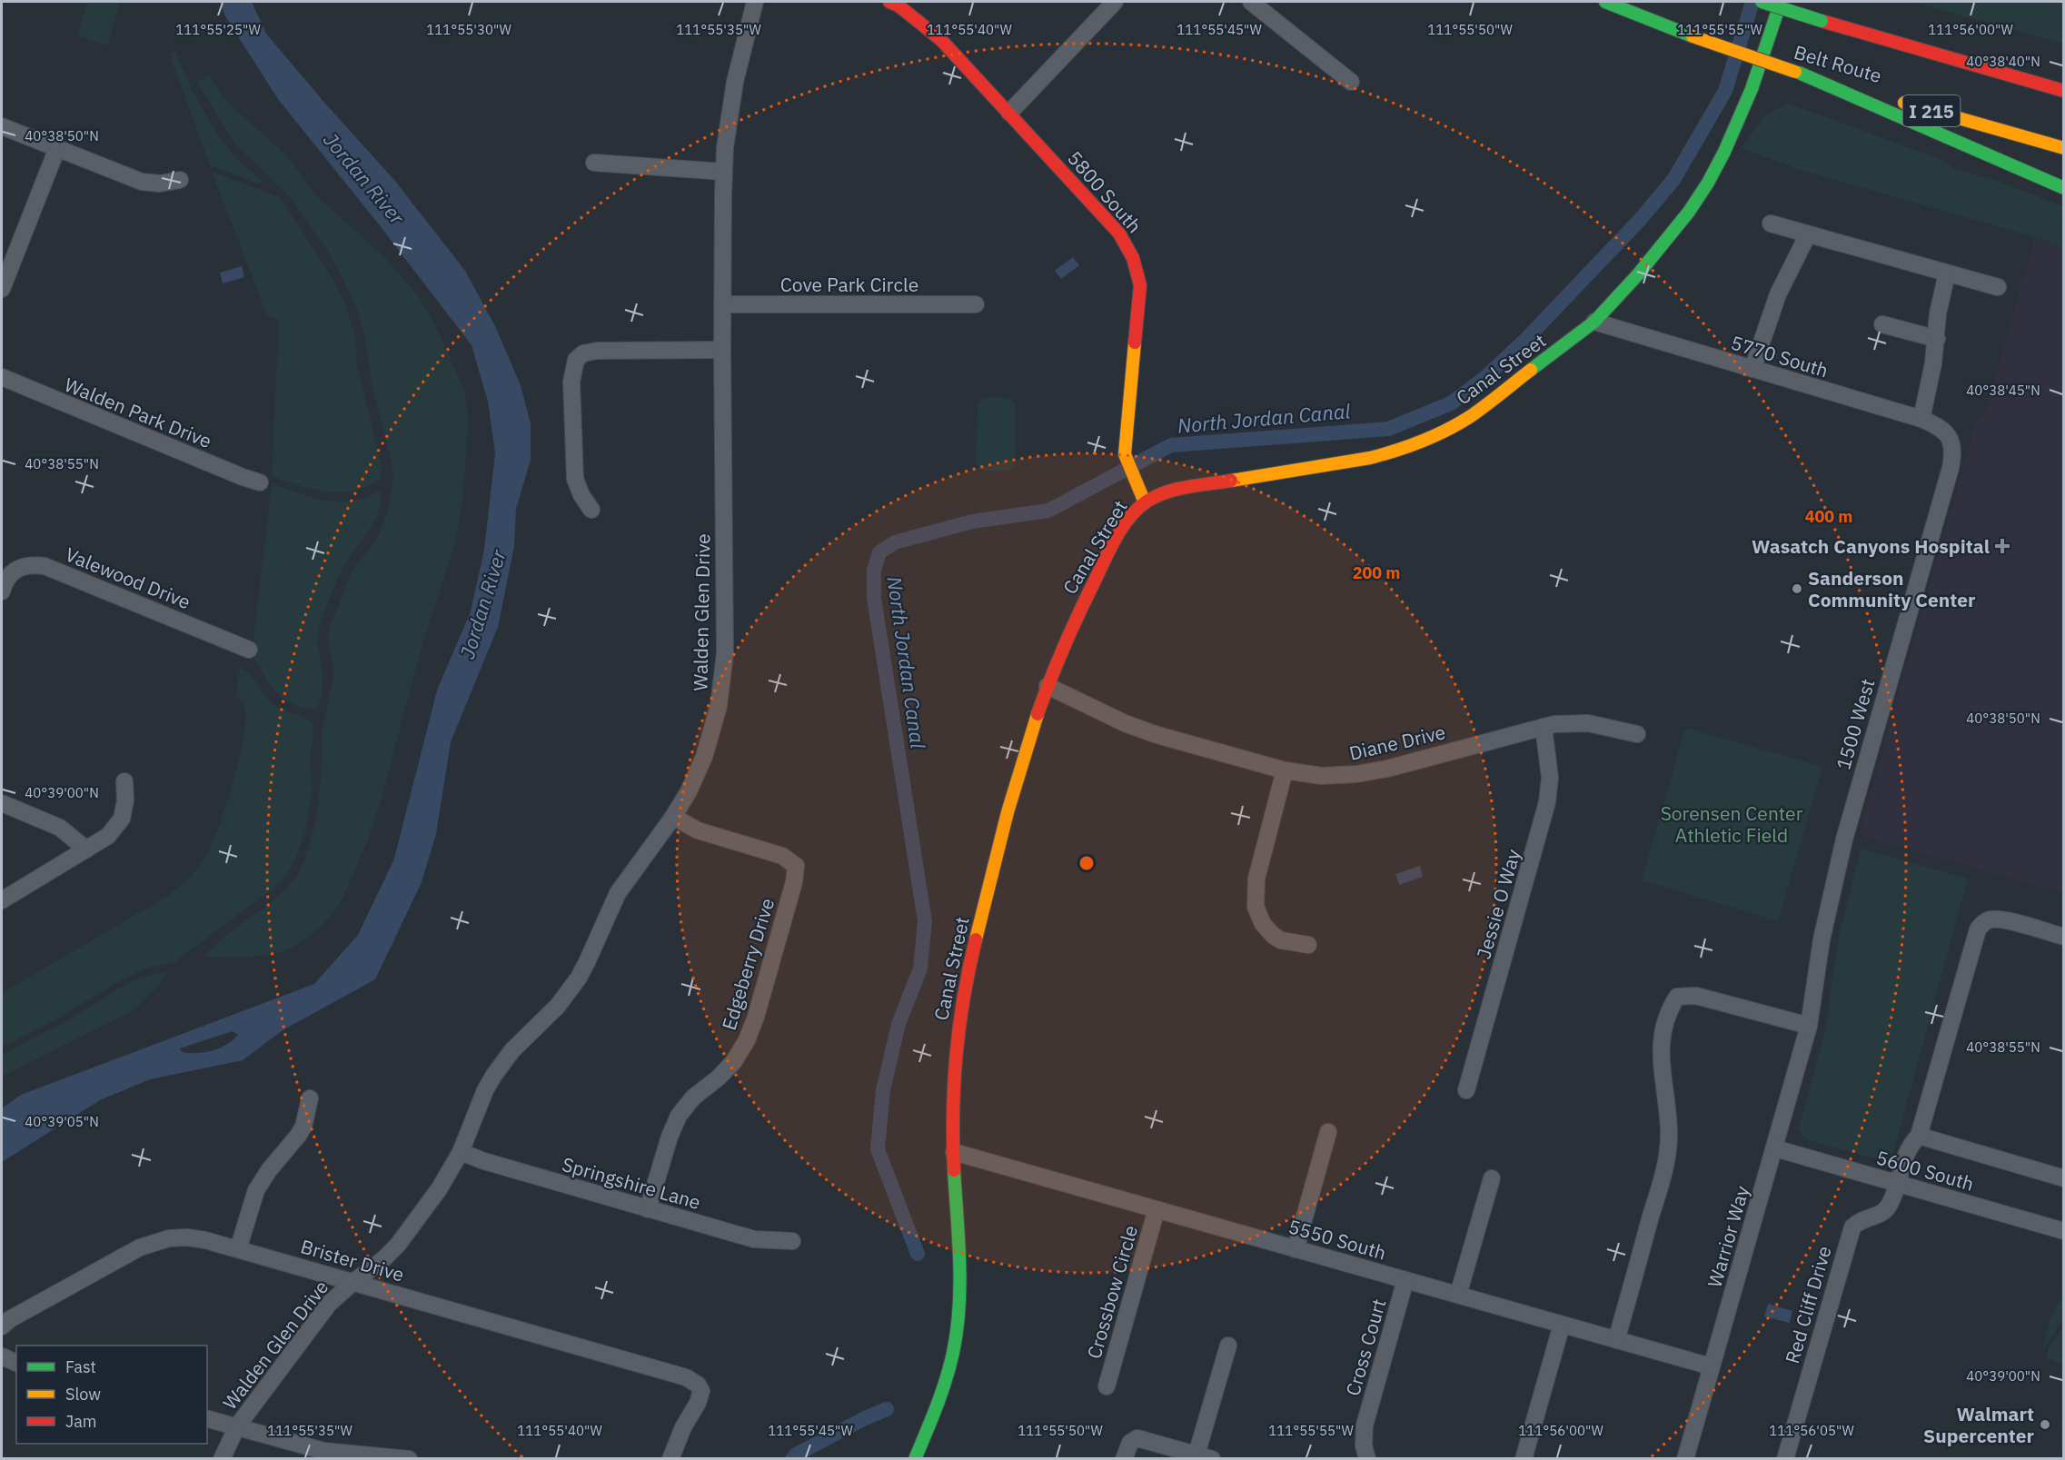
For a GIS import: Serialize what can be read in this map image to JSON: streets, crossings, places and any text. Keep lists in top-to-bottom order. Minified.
{"streets":{"main road":["Belt Route","I 215","5800 South","Canal Street"],"street":["Cove Park Circle","5770 South","Walden Park Drive","Valewood Drive","Walden Glen Drive","1500 West","Diane Drive","Jessie O Way","Edgeberry Drive","5600 South","Springshire Lane","Warrior Way","5550 South","Brister Drive","Crossbow Circle","Red Cliff Drive","Cross Court"]},"crossings":[["5800 South","Canal Street"],["Cove Park Circle","Walden Glen Drive"],["5770 South","Canal Street"],["5770 South","1500 West"],["Canal Street","Diane Drive"],["Canal Street","5550 South"],["Walden Glen Drive","Edgeberry Drive"],["Walden Glen Drive","Springshire Lane"],["Walden Glen Drive","Brister Drive"],["1500 West","Warrior Way"],["Diane Drive","Jessie O Way"],["Edgeberry Drive","Springshire Lane"],["5600 South","Warrior Way"],["5600 South","Red Cliff Drive"],["Warrior Way","5550 South"],["5550 South","Crossbow Circle"],["5550 South","Cross Court"]],"water":["Jordan River","North Jordan Canal"],"parks":["Sorensen Center Athletic Field"],"places":{"health":["Wasatch Canyons Hospital"],"other":["Sanderson Community Center","Walmart Supercenter"]},"legend":["Fast","Slow","Jam"],"coordinates":["111°55'25\"W","111°55'30\"W","111°55'35\"W","111°55'40\"W","111°55'45\"W","111°55'50\"W","111°55'55\"W","111°56'00\"W","40°38'40\"N","40°38'50\"N","40°38'45\"N","40°38'55\"N","40°39'00\"N","40°39'05\"N","111°56'05\"W"],"rings":["400 m","200 m"]}
